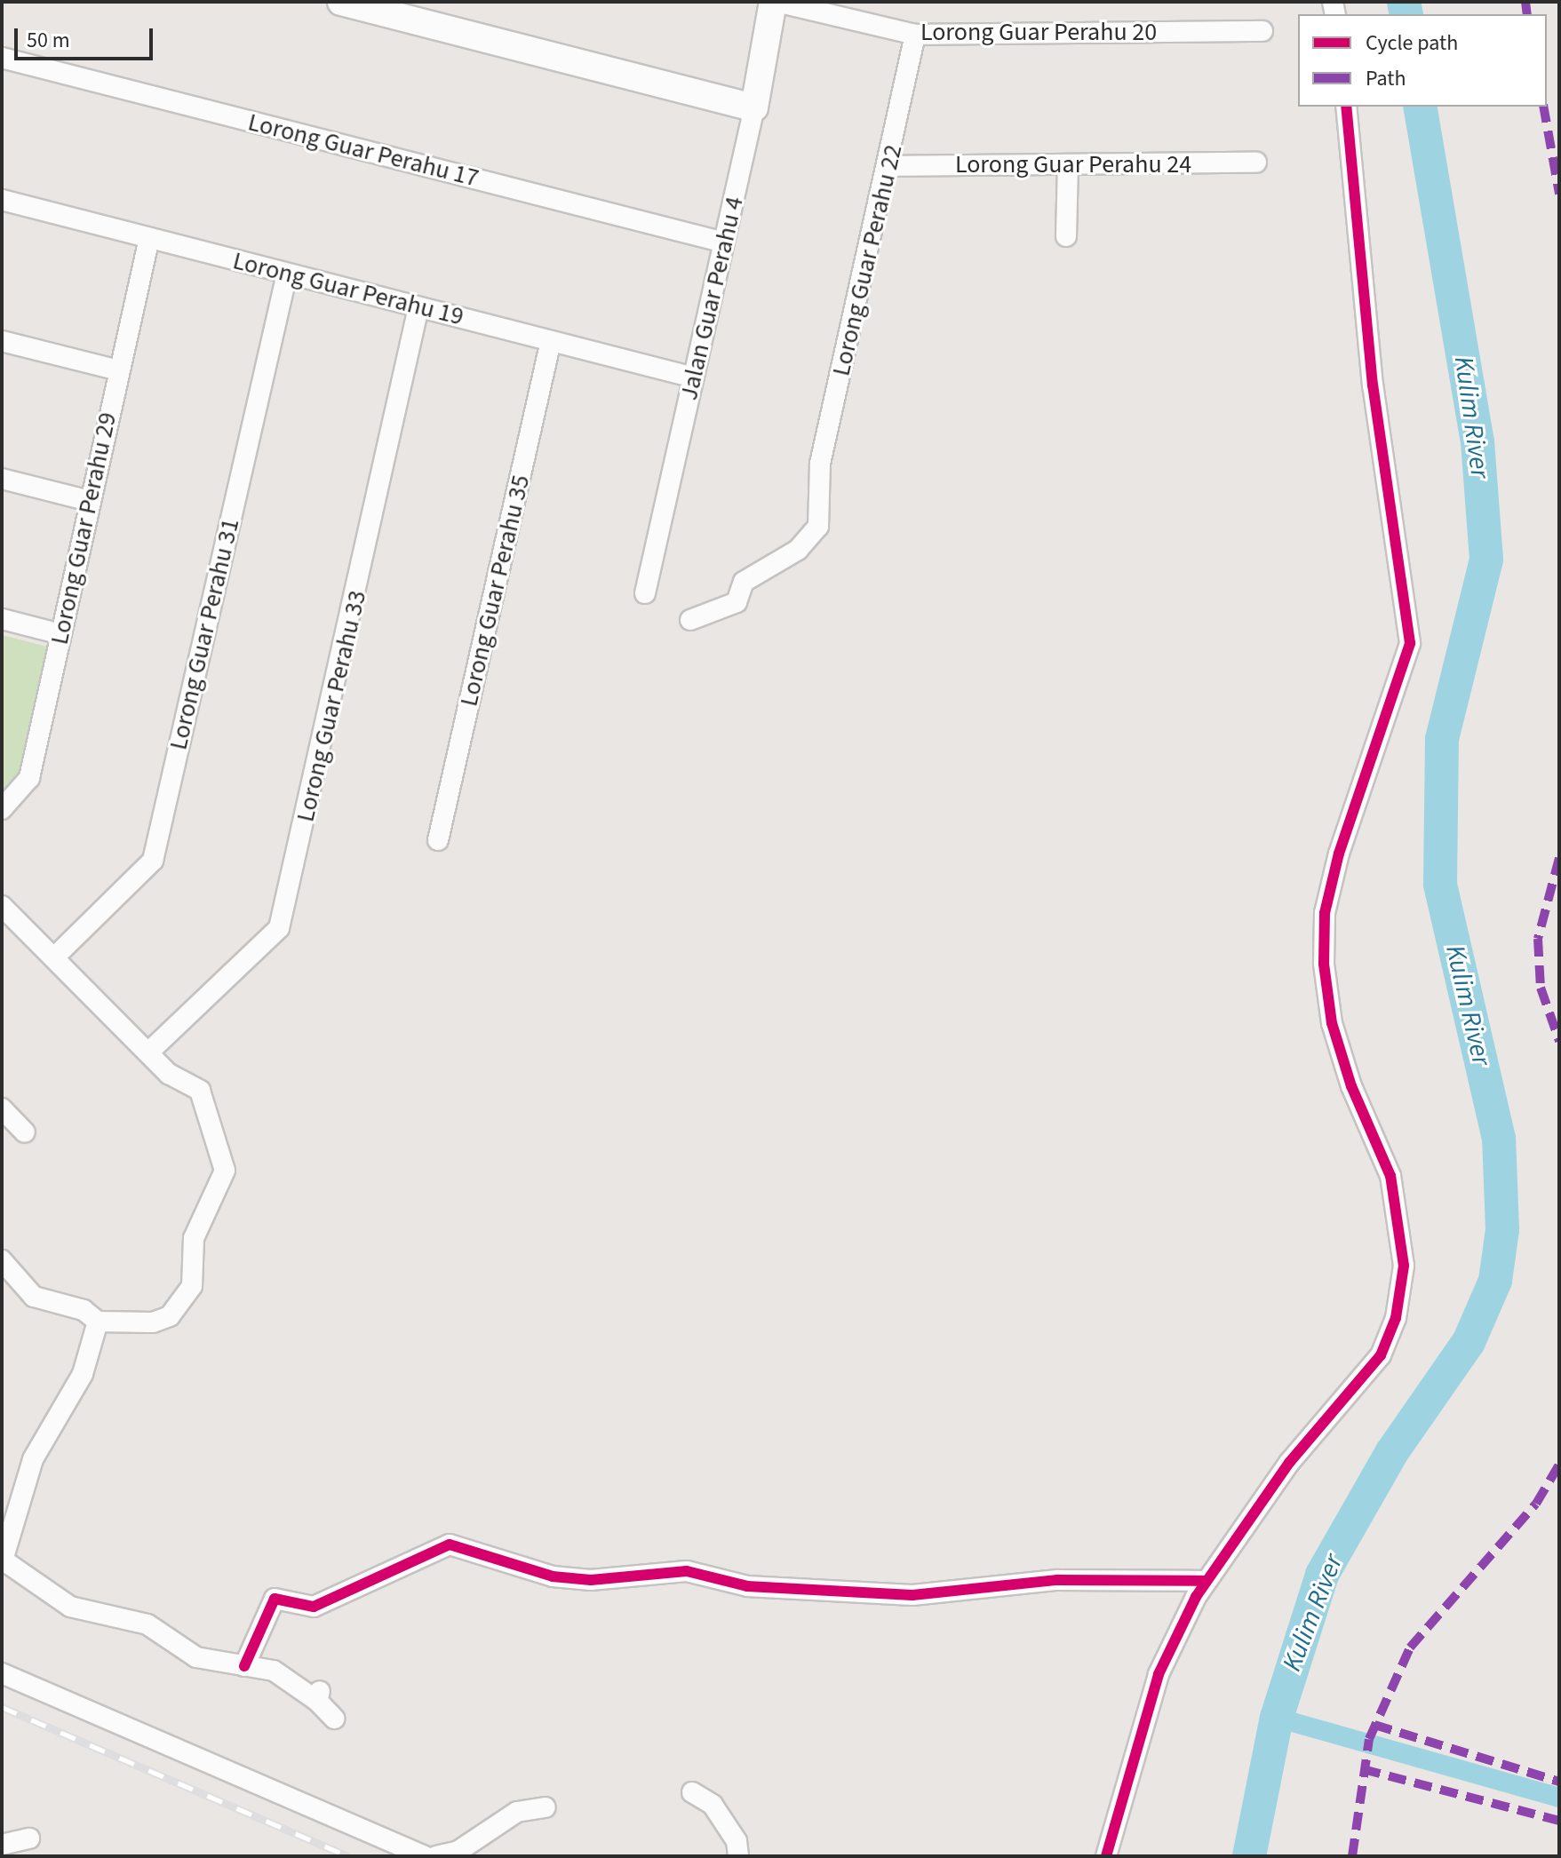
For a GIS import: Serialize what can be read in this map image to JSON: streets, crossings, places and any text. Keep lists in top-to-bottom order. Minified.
{"streets":{"street":["Lorong Guar Perahu 20","Lorong Guar Perahu 17","Lorong Guar Perahu 24","Lorong Guar Perahu 22","Lorong Guar Perahu 19","Jalan Guar Perahu 4","Lorong Guar Perahu 29","Lorong Guar Perahu 35","Lorong Guar Perahu 31","Lorong Guar Perahu 33"]},"crossings":[["Lorong Guar Perahu 20","Lorong Guar Perahu 22"],["Lorong Guar Perahu 20","Jalan Guar Perahu 4"],["Lorong Guar Perahu 17","Jalan Guar Perahu 4"],["Lorong Guar Perahu 24","Lorong Guar Perahu 22"],["Lorong Guar Perahu 19","Jalan Guar Perahu 4"],["Lorong Guar Perahu 19","Lorong Guar Perahu 29"],["Lorong Guar Perahu 19","Lorong Guar Perahu 35"],["Lorong Guar Perahu 19","Lorong Guar Perahu 31"],["Lorong Guar Perahu 19","Lorong Guar Perahu 33"]],"water":["Kulim River"],"legend":["Cycle path","Path"],"scale_bar":"50 m"}
